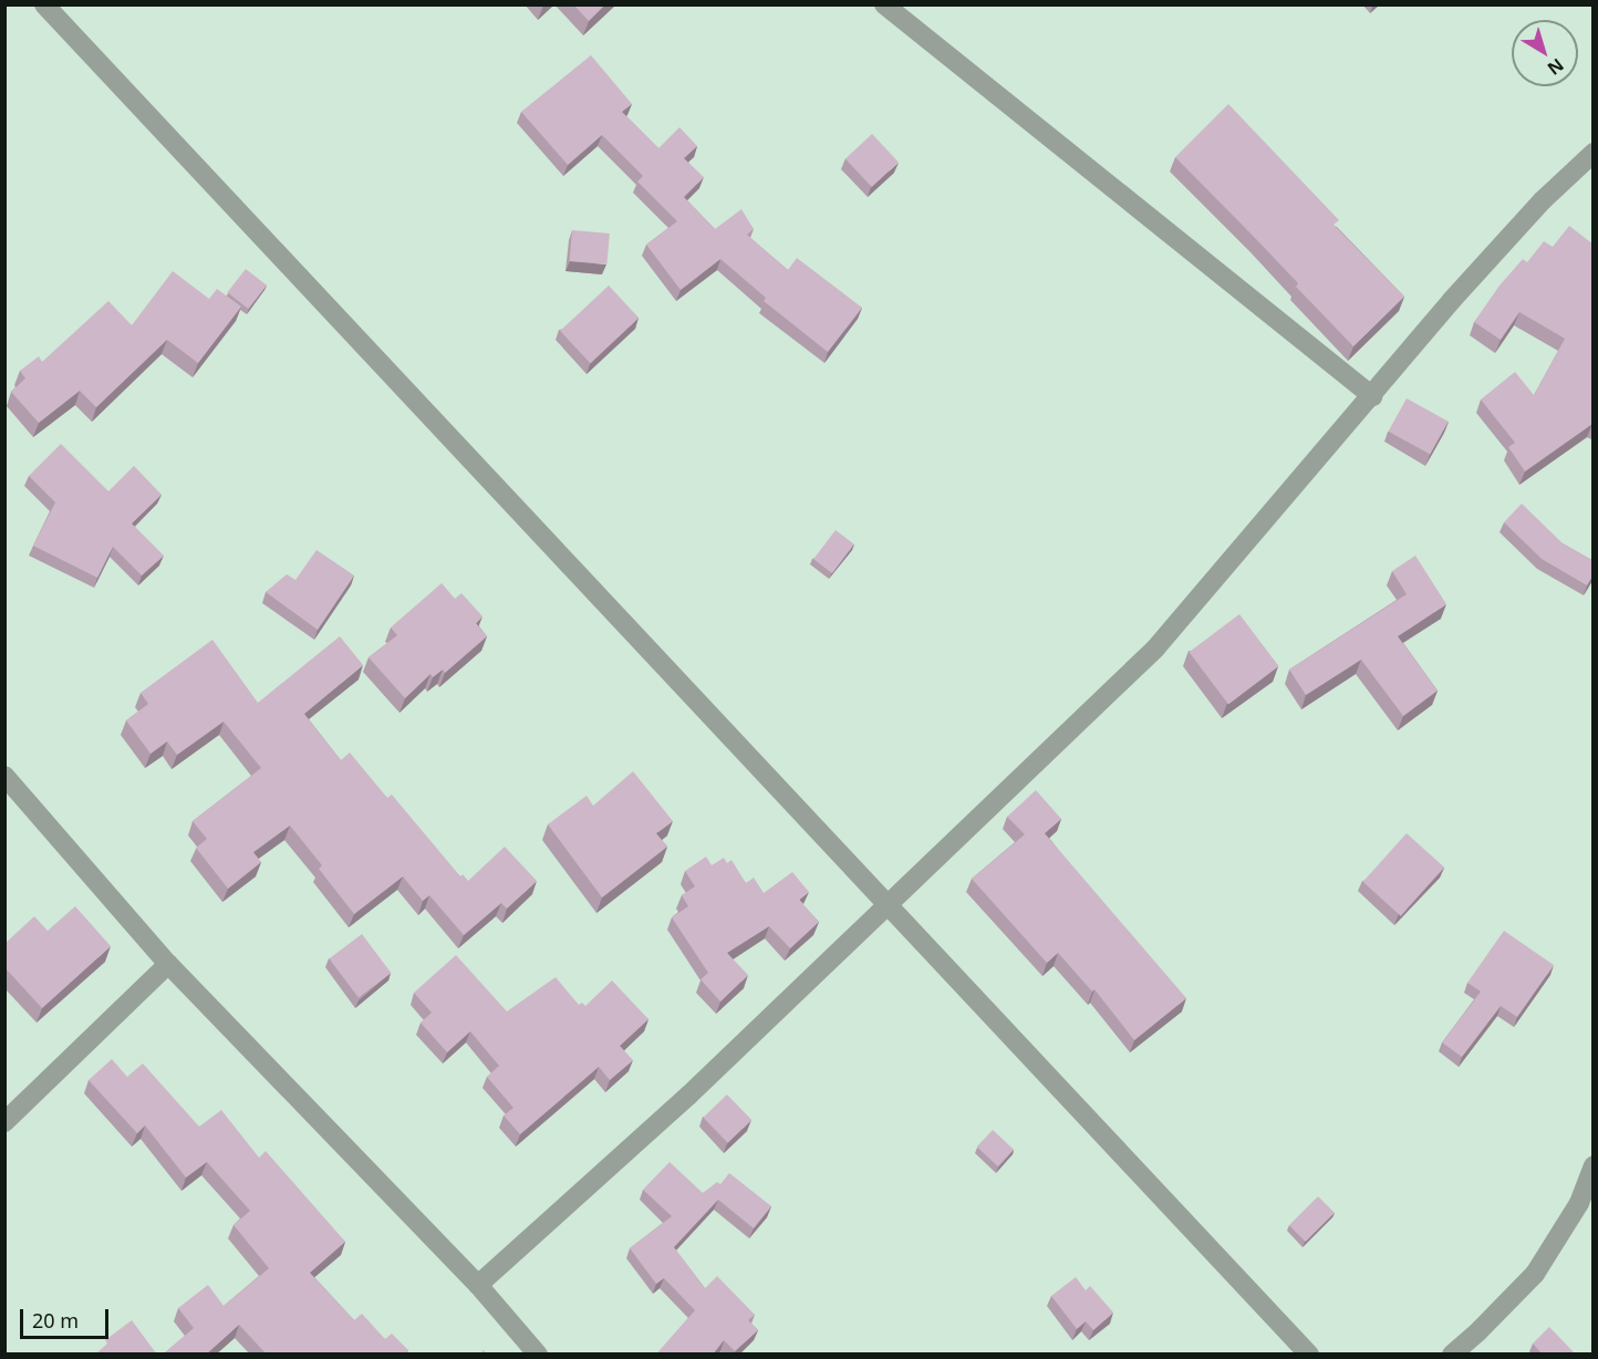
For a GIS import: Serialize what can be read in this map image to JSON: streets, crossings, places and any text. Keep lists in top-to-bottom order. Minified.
{"scale_bar":"20 m","north":"bottom right"}
